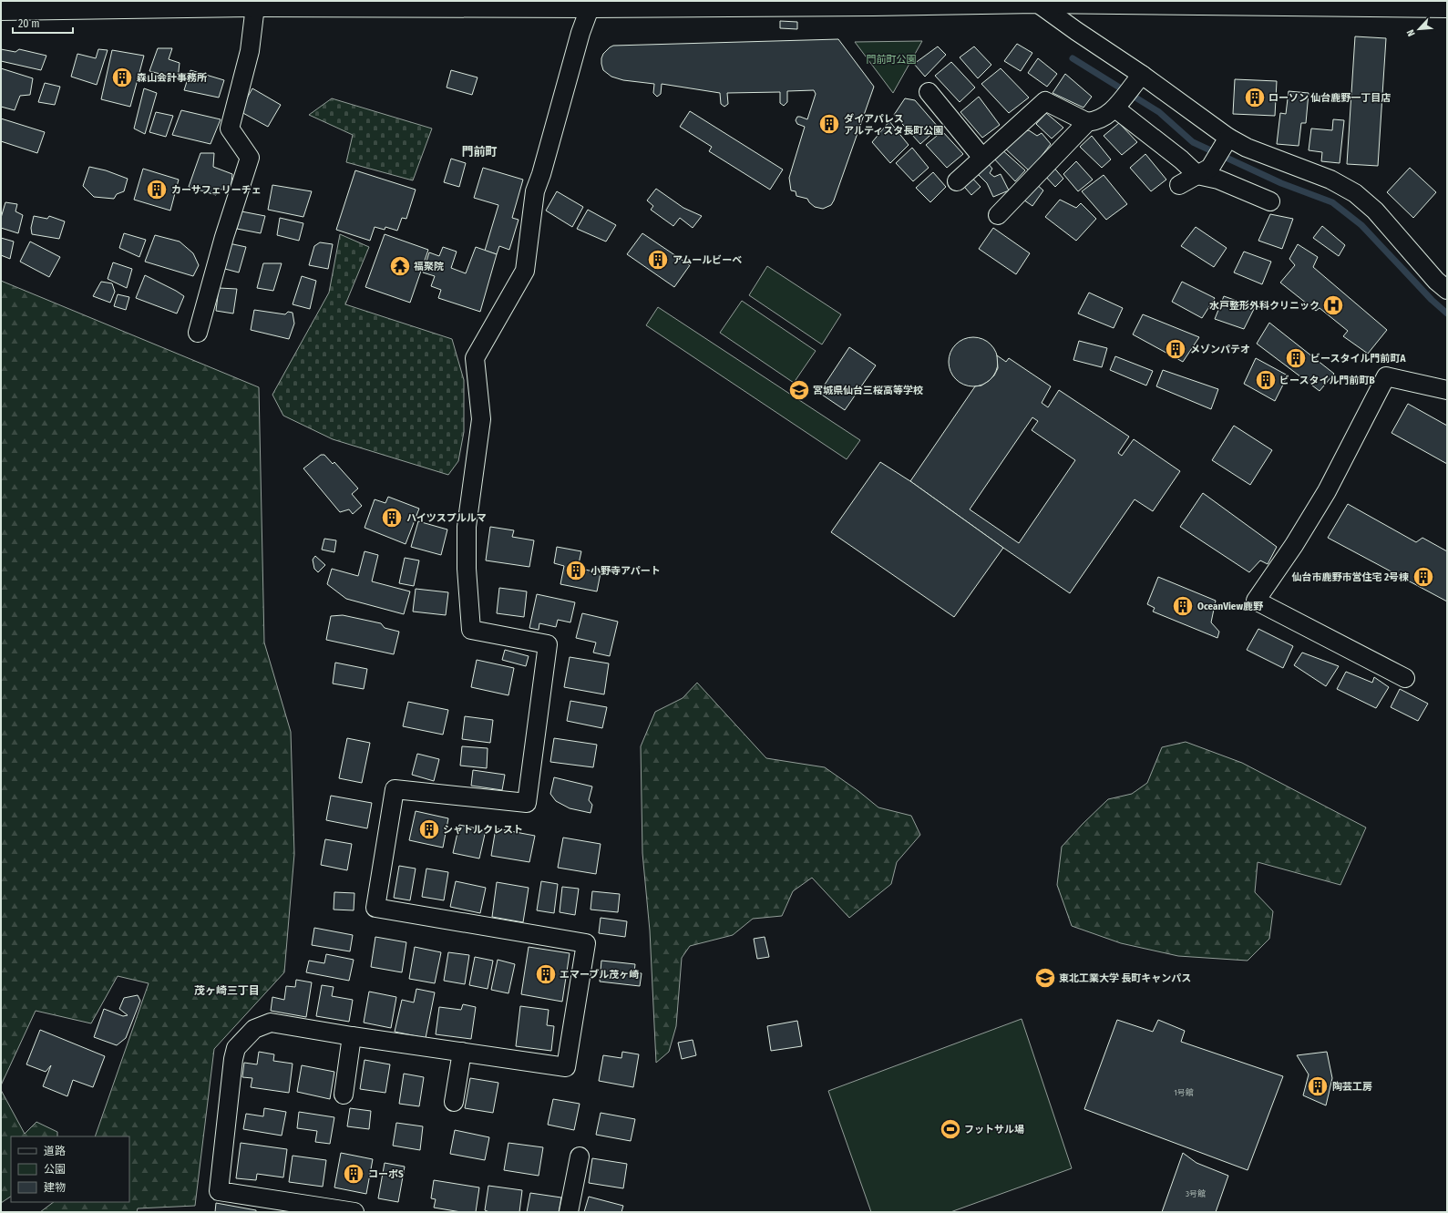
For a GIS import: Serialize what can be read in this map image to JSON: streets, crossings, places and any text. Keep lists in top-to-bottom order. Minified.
{"districts":["門前町","茂ヶ崎三丁目"],"parks":["門前町公園"],"places":{"building":["森山会計事務所","ローソン 仙台鹿野一丁目店","ダイアパレス アルティスタ長町公園","カーサフェリーチェ","アムールビーベ","メゾンパテオ","ビースタイル門前町A","ビースタイル門前町B","ハイツスプルルマ","小野寺アパート","仙台市鹿野市営住宅 2号棟","OceanView鹿野","シャトルクレスト","エマーブル茂ヶ崎","陶芸工房","コーポS"],"temple":["福聚院"],"hospital":["水戸整形外科クリニック"],"school or university":["宮城県仙台三桜高等学校","東北工業大学 長町キャンパス"],"sports":["フットサル場"]},"house_numbers":["1号館","3号館"],"legend":["道路","公園","建物"],"scale_bar":"20 m","north":"bottom left"}
